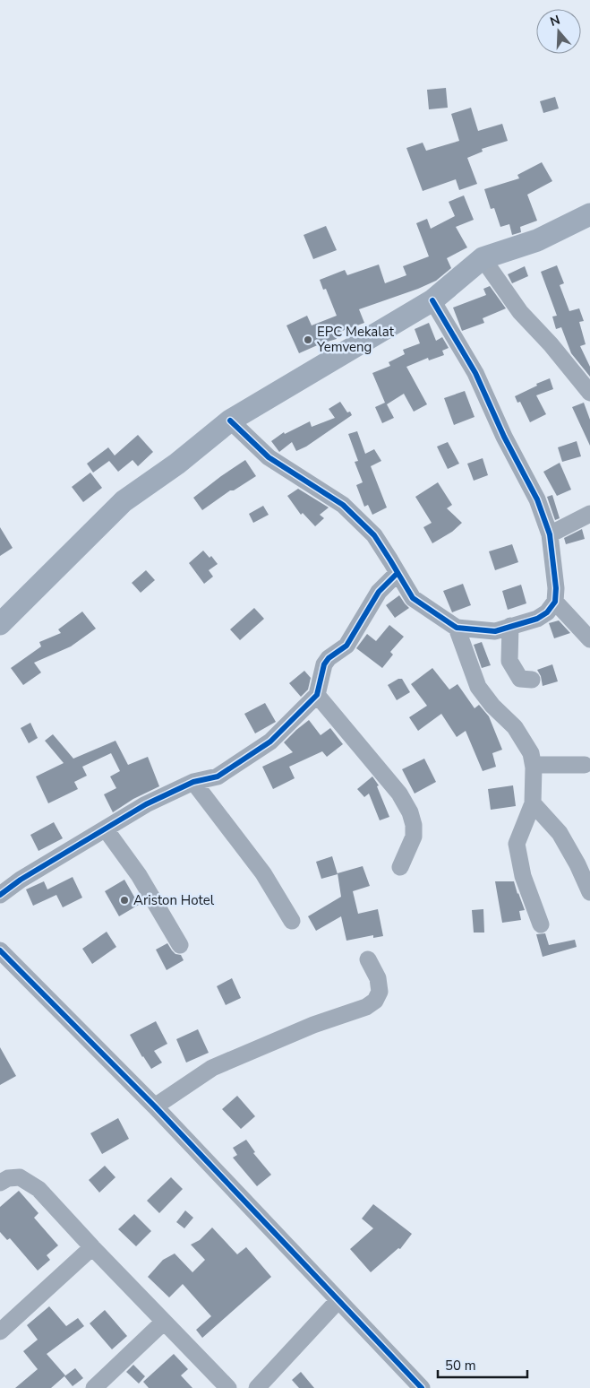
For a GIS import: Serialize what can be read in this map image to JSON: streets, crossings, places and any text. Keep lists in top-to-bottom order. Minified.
{"places":["EPC Mekalat Yemveng","Ariston Hotel"],"scale_bar":"50 m","north":"top"}
